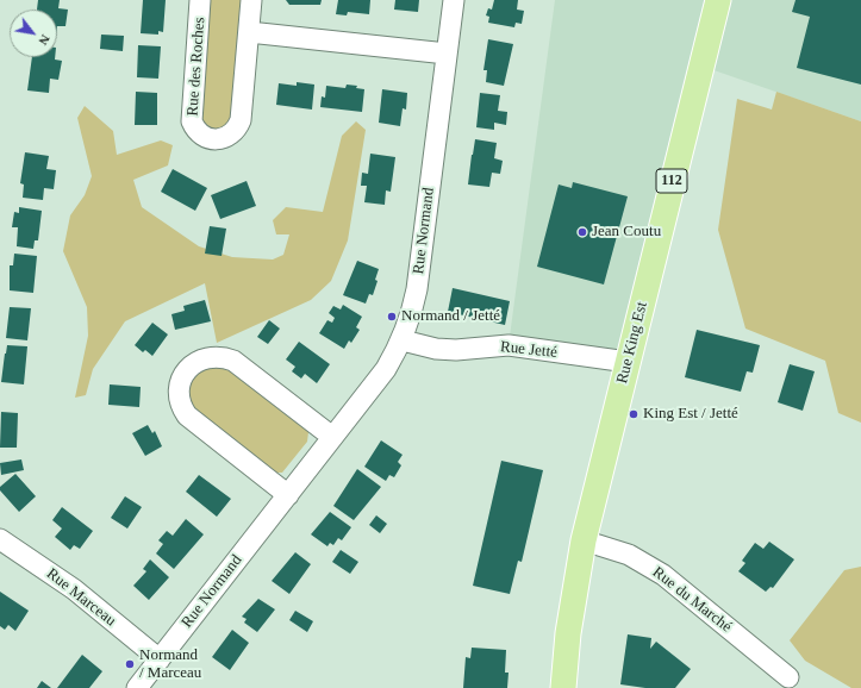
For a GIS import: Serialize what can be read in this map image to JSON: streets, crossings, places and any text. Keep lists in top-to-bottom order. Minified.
{"streets":{"main road":["112","Rue King Est"],"street":["Rue des Roches","Rue Normand","Rue Jetté","Rue Marceau","Rue du Marché"]},"crossings":[["Rue Normand","Rue Jetté"],["Rue Normand","Rue Marceau"],["Rue King Est","Rue Jetté"],["Rue King Est","Rue du Marché"]],"places":["Jean Coutu","Normand / Jetté","King Est / Jetté","Normand / Marceau"],"north":"bottom right"}
